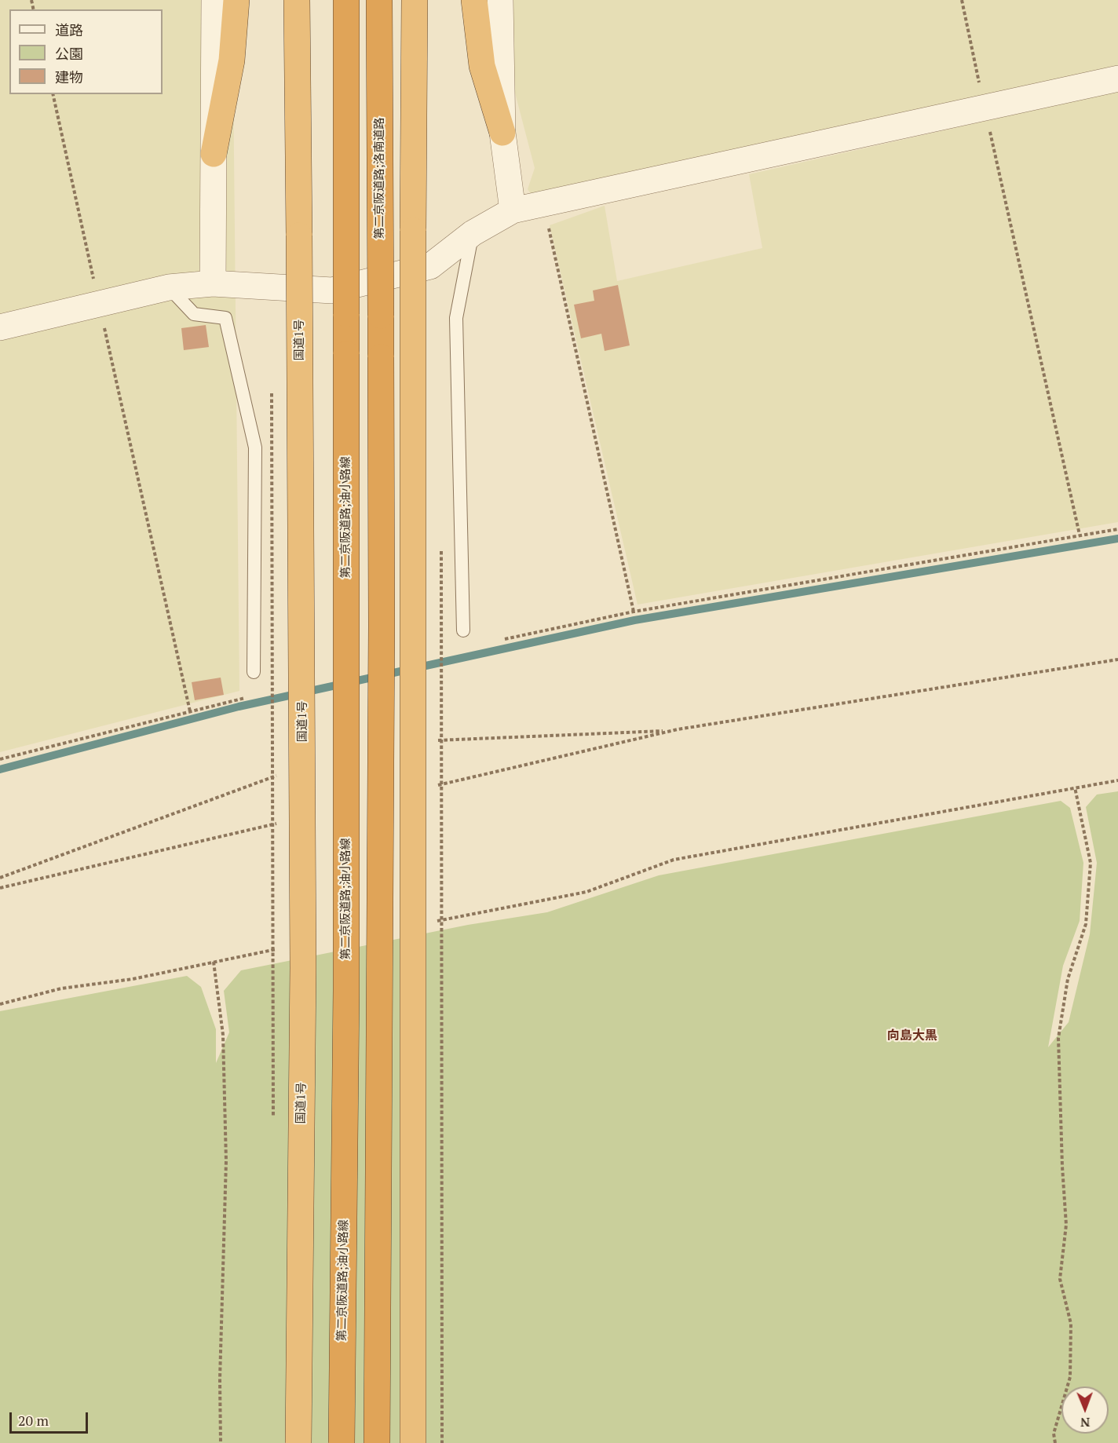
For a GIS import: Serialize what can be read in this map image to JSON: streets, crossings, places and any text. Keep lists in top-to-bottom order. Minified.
{"streets":{"highway":["第二京阪道路;洛南道路","国道1号","第二京阪道路;油小路線"]},"districts":["向島大黒"],"legend":["道路","公園","建物"],"scale_bar":"20 m","north":"bottom"}
